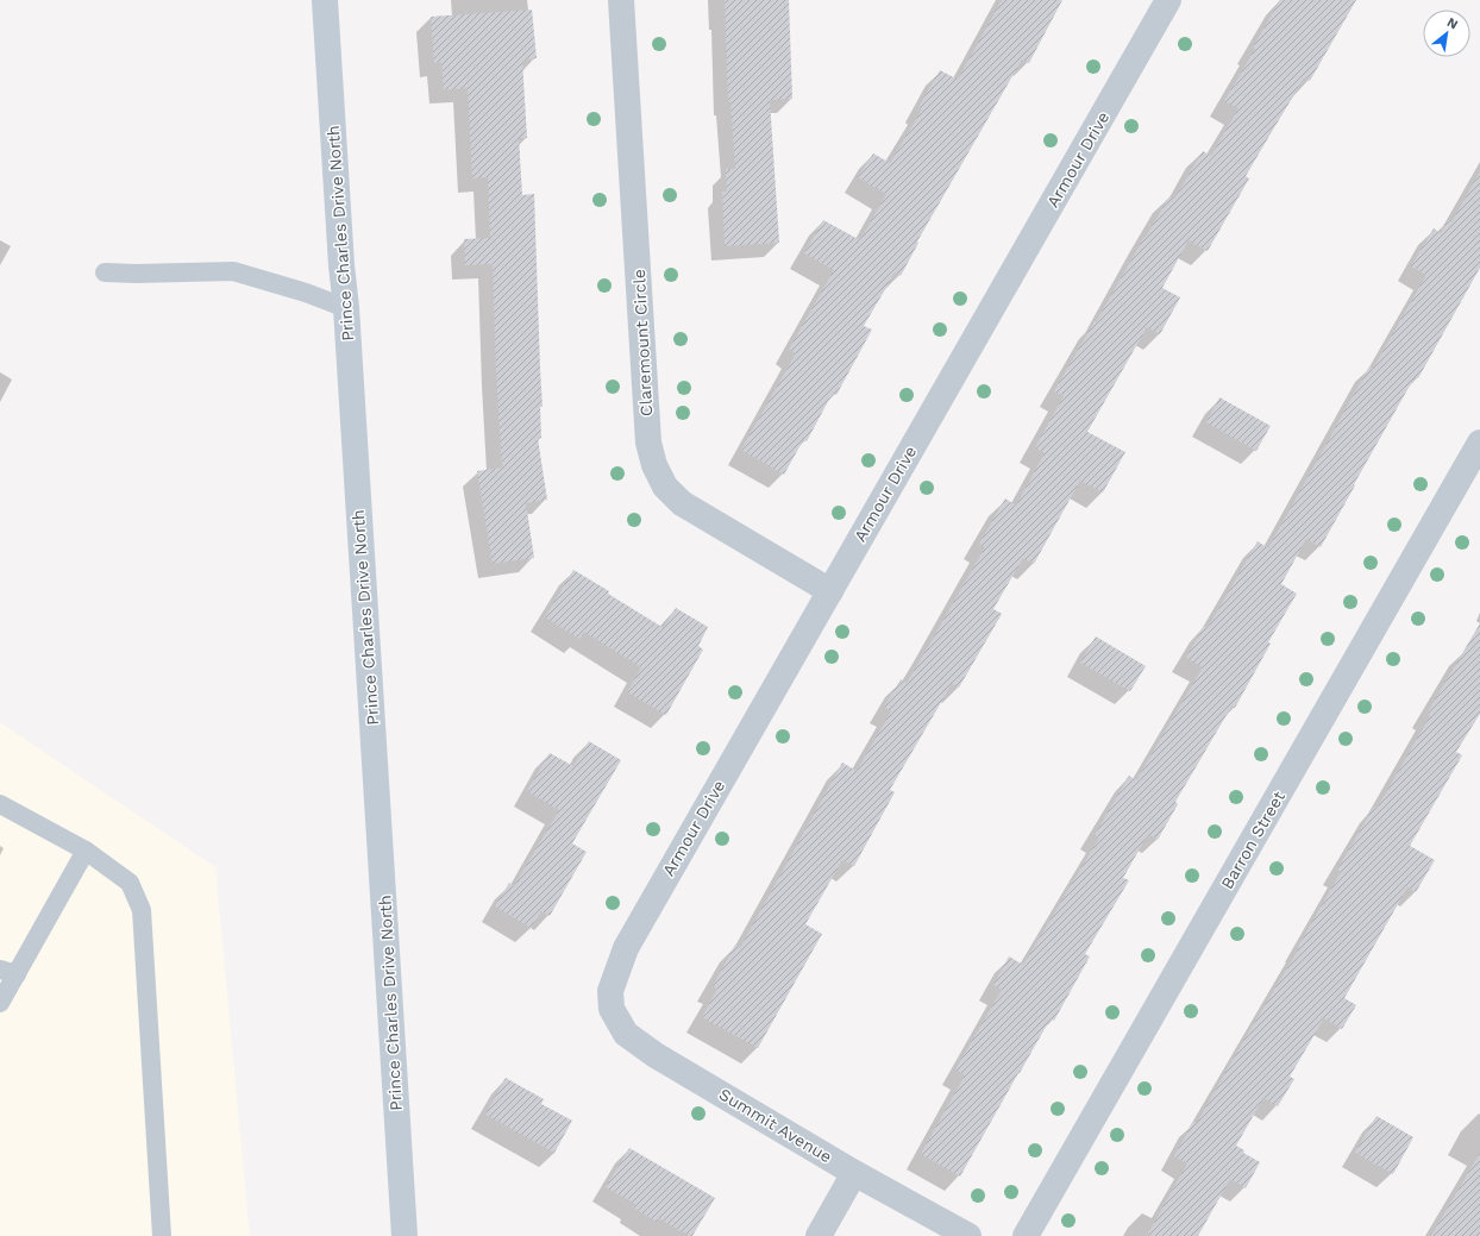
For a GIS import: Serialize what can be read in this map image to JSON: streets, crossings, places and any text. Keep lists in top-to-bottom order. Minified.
{"streets":{"main road":["Prince Charles Drive North"],"street":["Armour Drive","Claremount Circle","Barron Street","Summit Avenue"]},"crossings":[["Armour Drive","Claremount Circle"],["Armour Drive","Summit Avenue"]],"north":"top right"}
